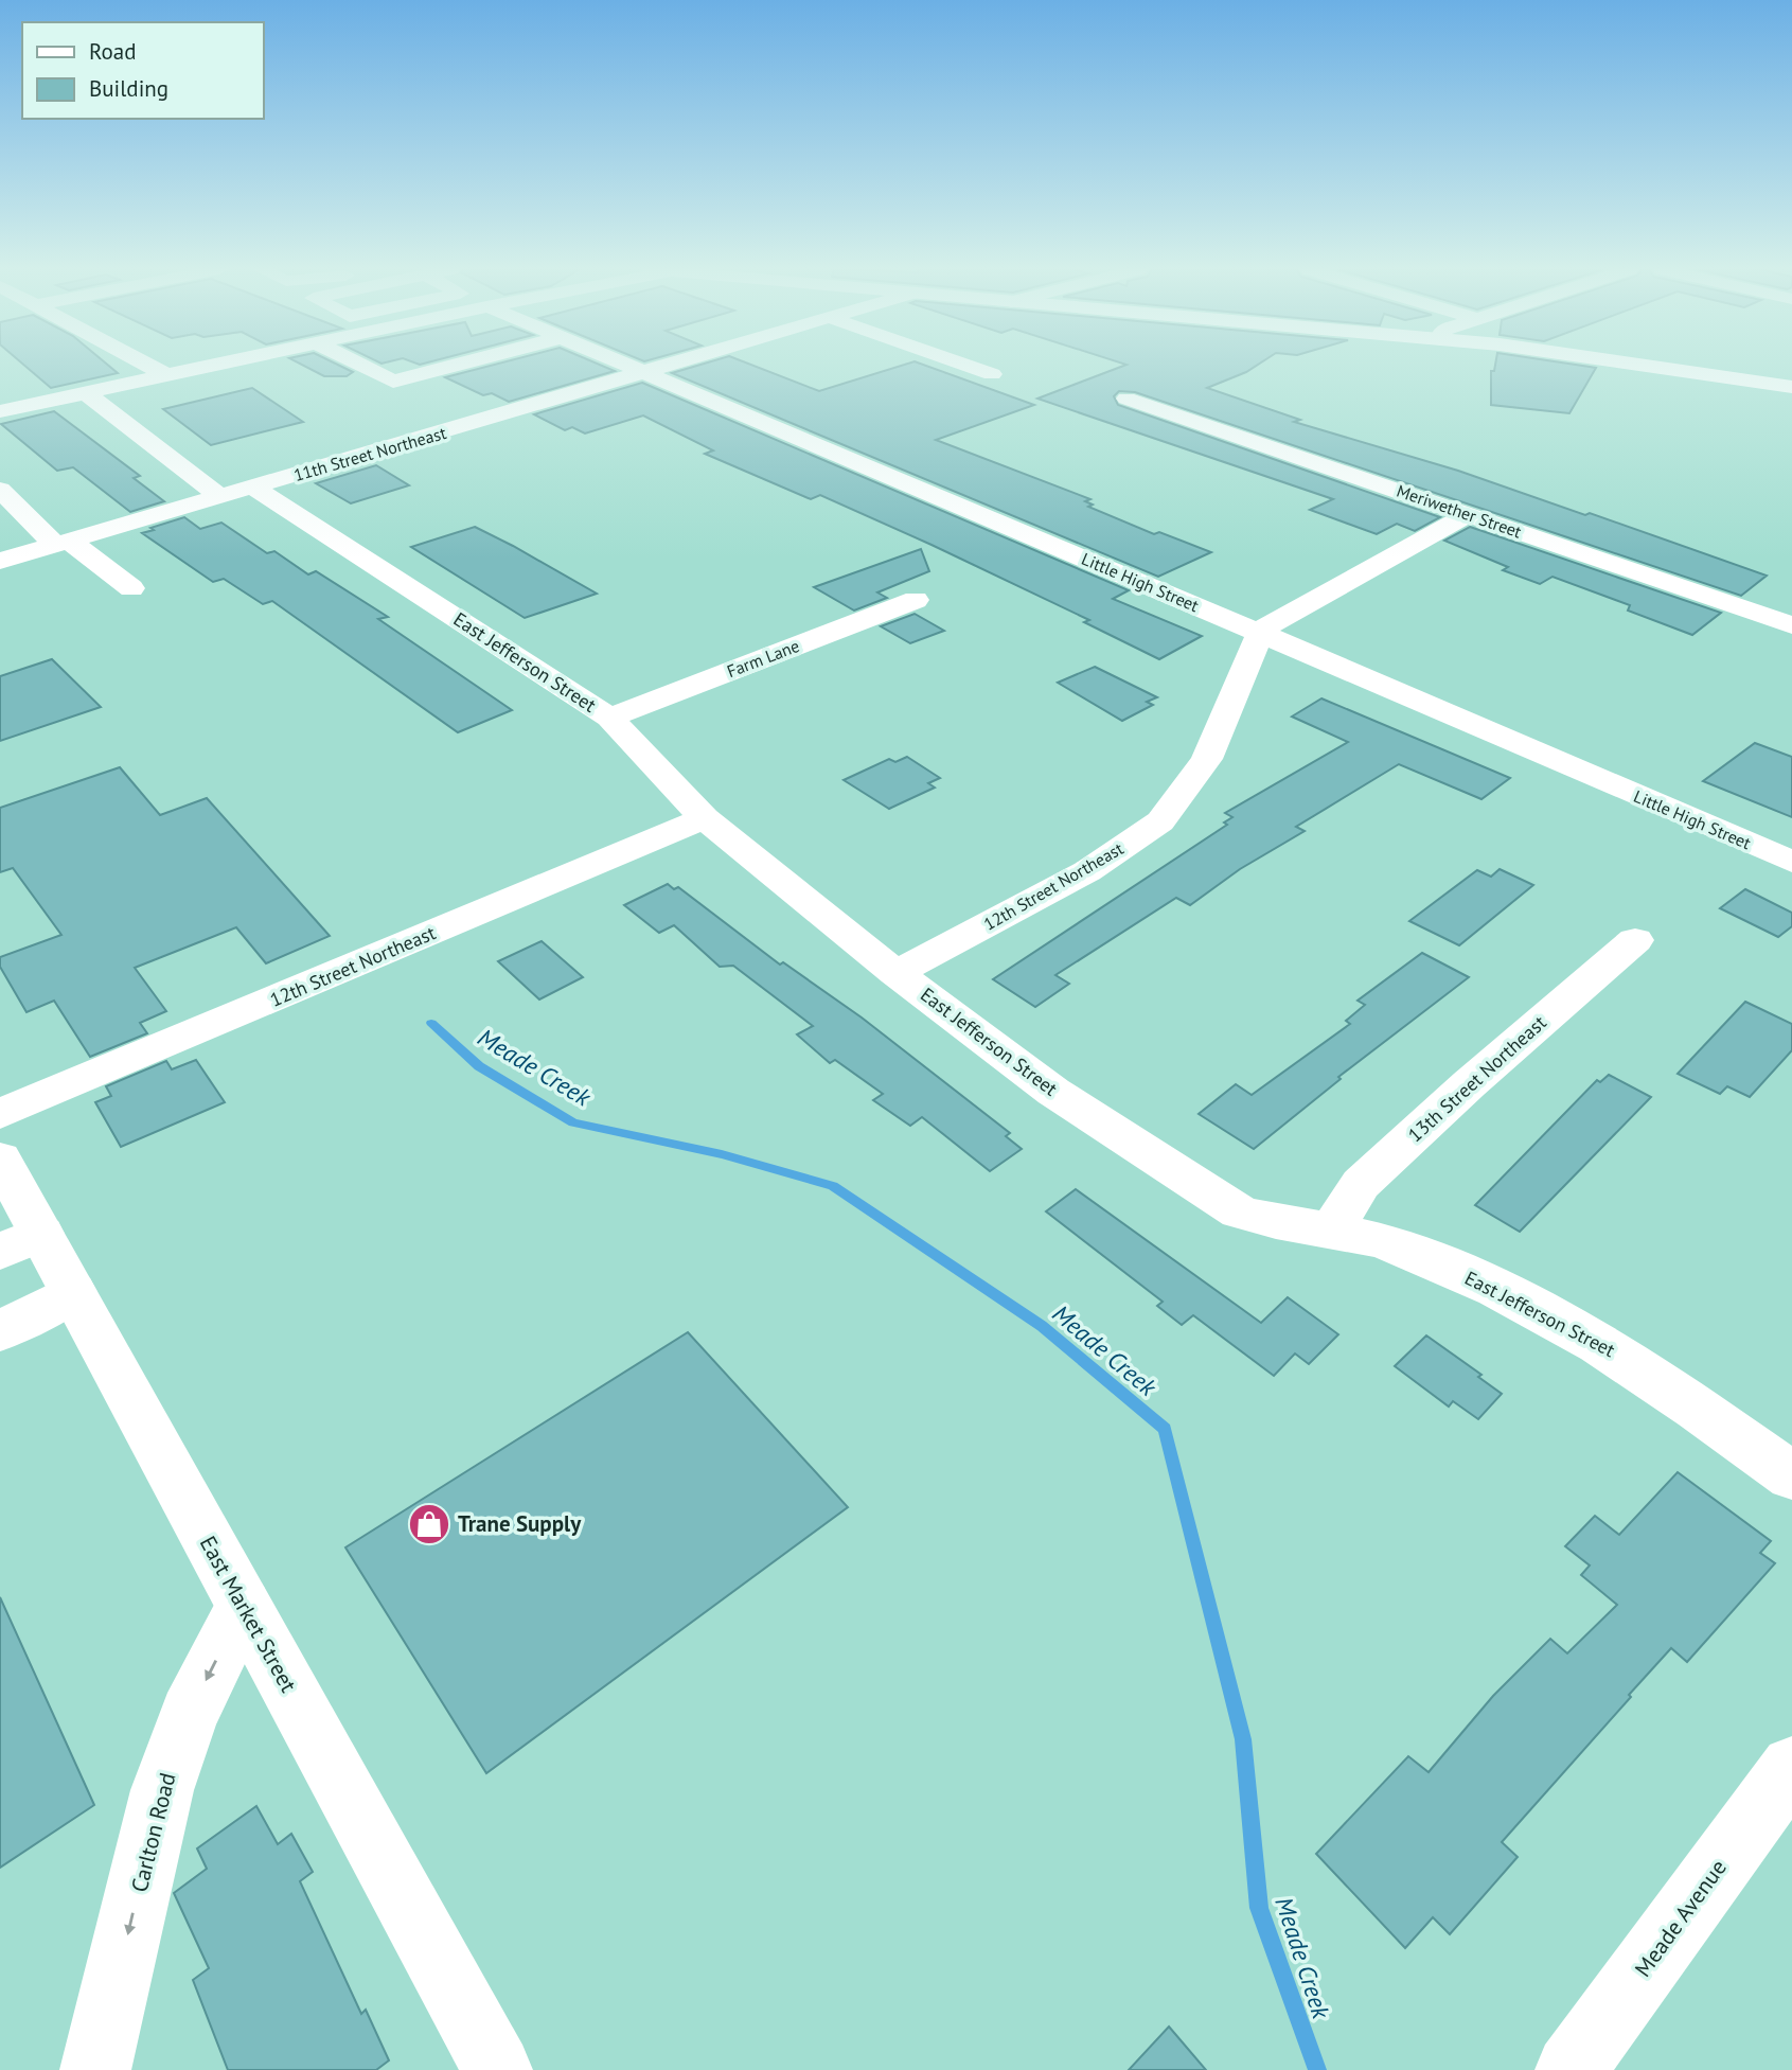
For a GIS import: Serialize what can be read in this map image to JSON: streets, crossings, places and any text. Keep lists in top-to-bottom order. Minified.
{"streets":{"street":["11th Street Northeast","Meriwether Street","Little High Street","Farm Lane","East Jefferson Street","12th Street Northeast","13th Street Northeast","East Market Street","Carlton Road","Meade Avenue"]},"crossings":[["11th Street Northeast","Little High Street"],["11th Street Northeast","East Jefferson Street"],["Little High Street","12th Street Northeast"],["Farm Lane","East Jefferson Street"],["East Jefferson Street","12th Street Northeast"],["East Jefferson Street","13th Street Northeast"],["East Market Street","Carlton Road"]],"one_way":["Carlton Road"],"water":["Meade Creek"],"places":{"shop":["Trane Supply"]},"legend":["Road","Building"]}
